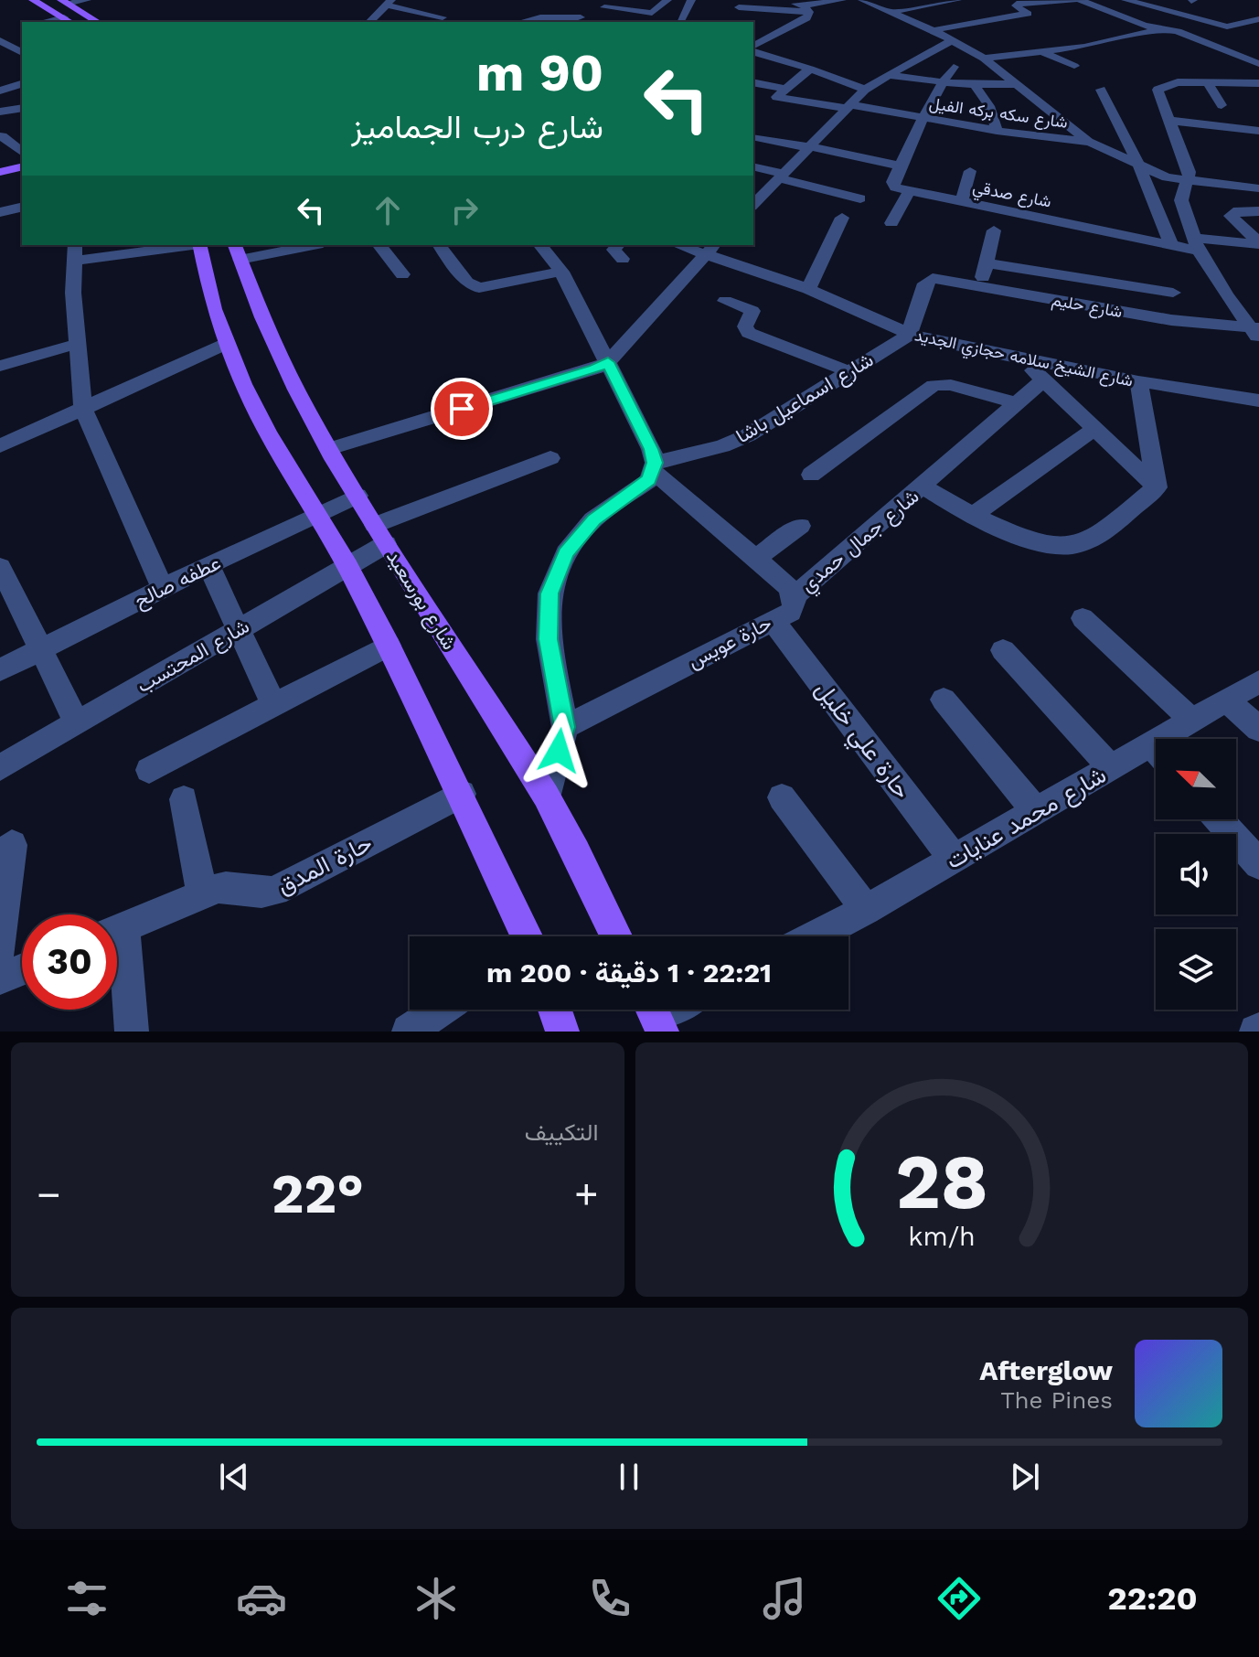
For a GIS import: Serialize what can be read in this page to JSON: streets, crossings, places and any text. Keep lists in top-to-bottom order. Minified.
{"streets":{"main road":["شارع بورسعيد"],"street":["شارع سكه بركه الفيل","شارع صدقي","شارع حليم","شارع الشيخ سلامه حجازي الجديد","شارع اسماعيل باشا","شارع جمال حمدي","عطفه صالح","حارة عويس","شارع المحتسب","حارة علي خليل","شارع محمد عنايات","حارة المدق"]},"crossings":[["شارع حليم","شارع الشيخ سلامه حجازي الجديد"],["شارع حليم","شارع اسماعيل باشا"],["شارع الشيخ سلامه حجازي الجديد","شارع اسماعيل باشا"],["شارع جمال حمدي","حارة عويس"],["عطفه صالح","شارع بورسعيد"],["شارع بورسعيد","شارع المحتسب"],["حارة عويس","حارة علي خليل"],["حارة علي خليل","شارع محمد عنايات"]],"north":"top left","page":{"turn":["90 m","شارع درب الجماميز"],"limit":"30","trip":"22:21 · 1 دقيقة · 200 m","tile":"التكييف","heat":["−","22°","+"],"song":["Afterglow","The Pines"],"tabs":"22:20","gauge":["28","km/h"]}}
